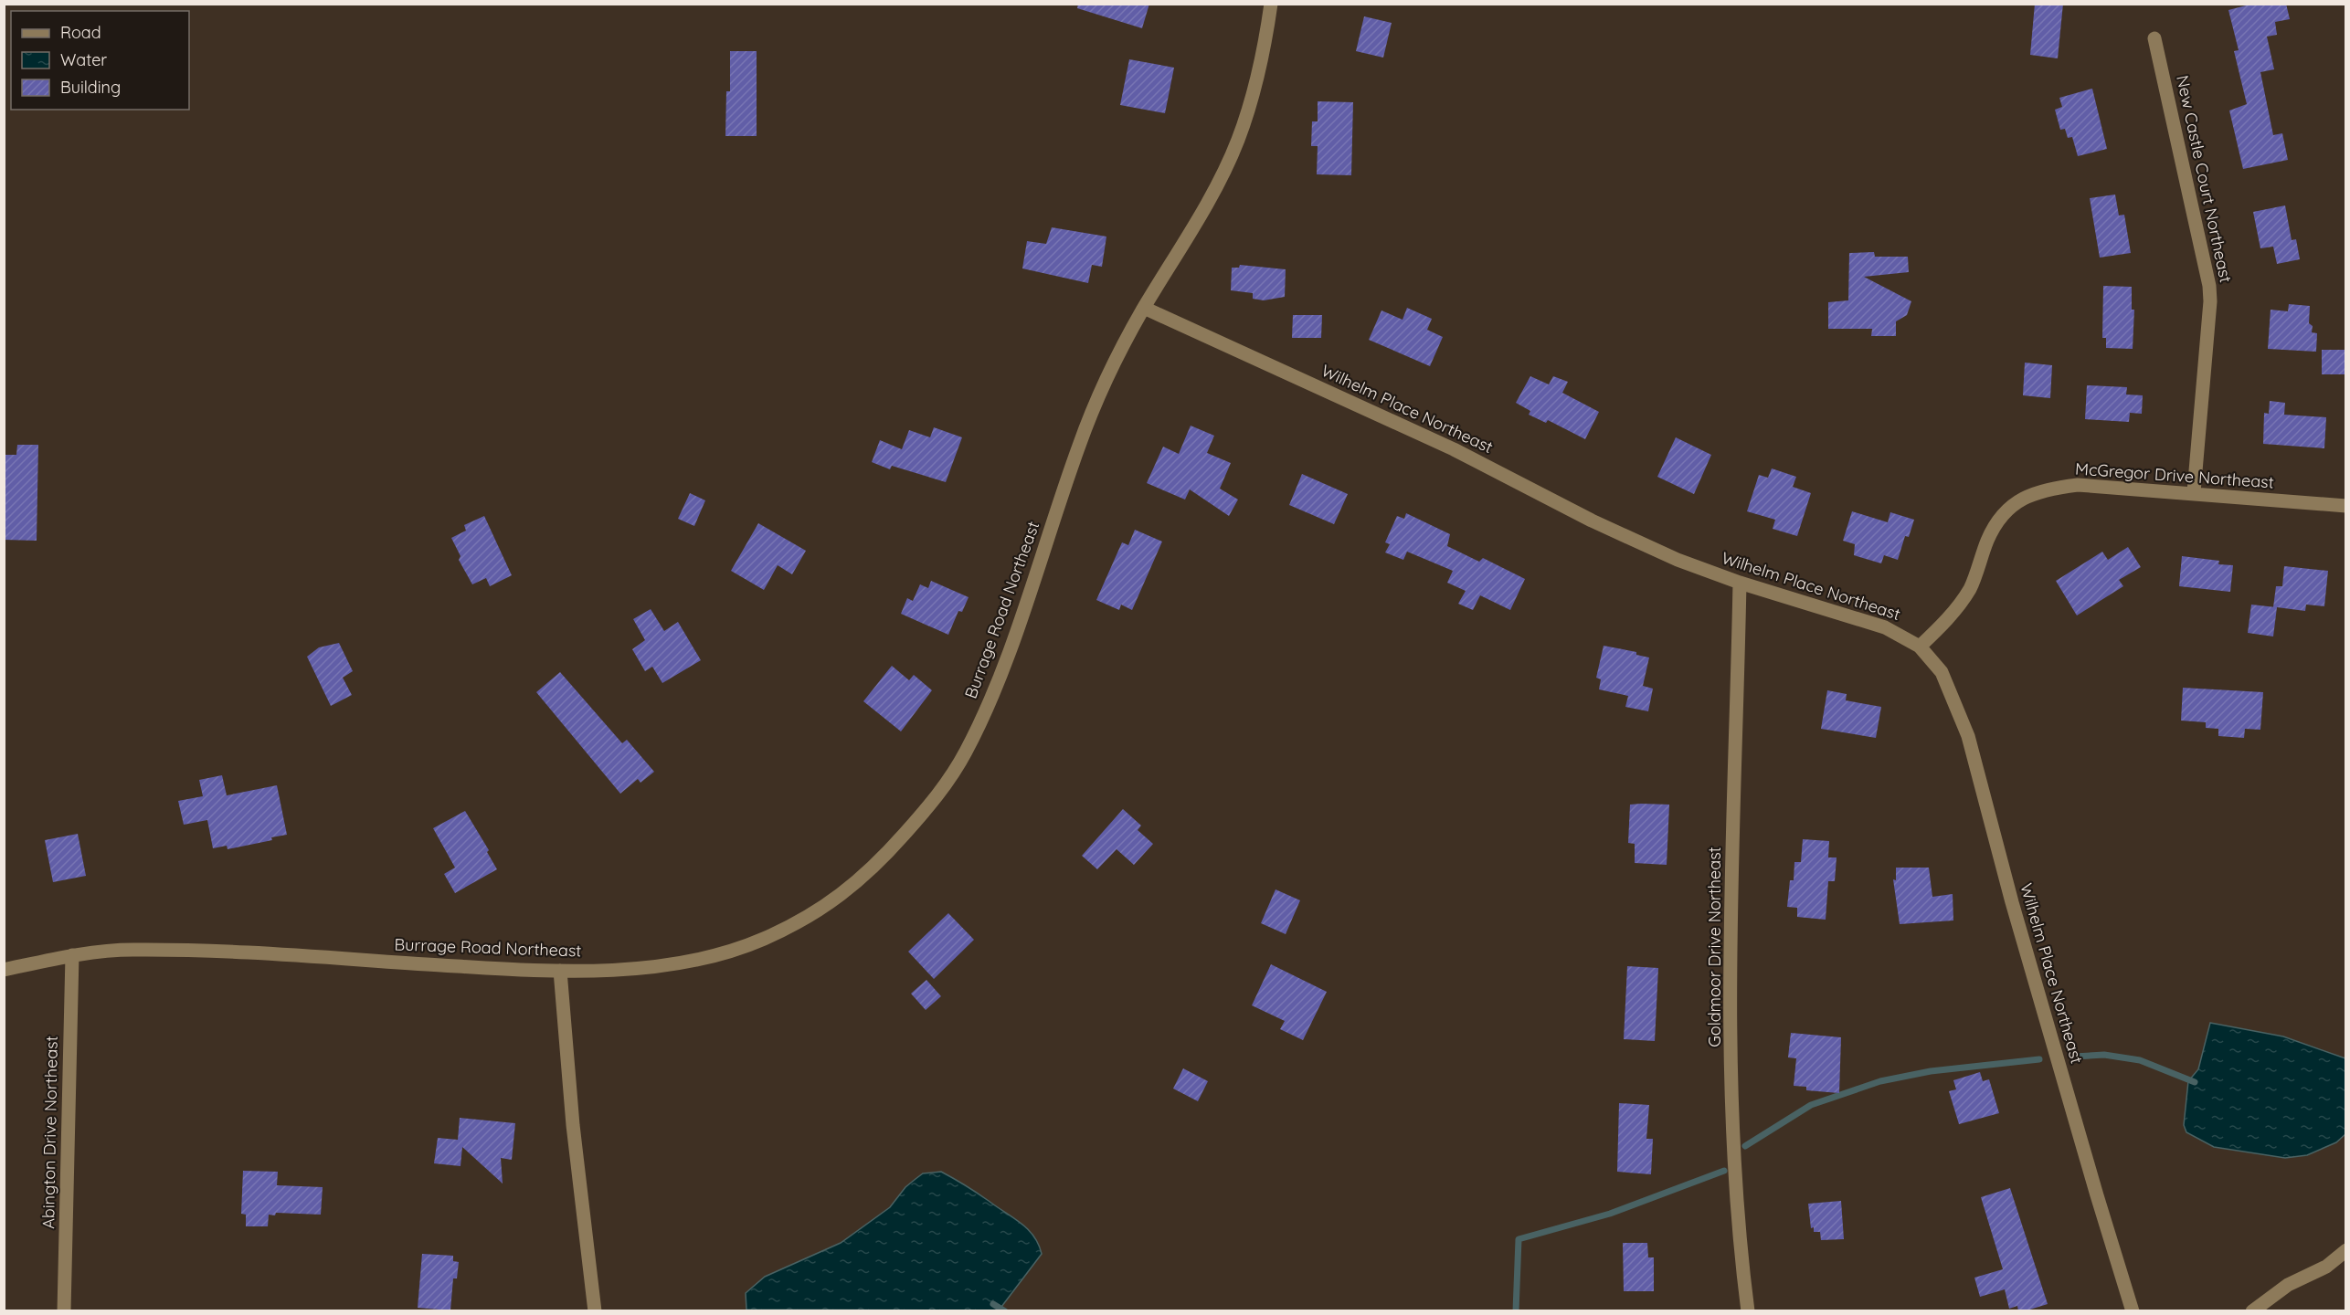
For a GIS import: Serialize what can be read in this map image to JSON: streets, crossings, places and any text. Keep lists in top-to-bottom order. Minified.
{"streets":{"street":["New Castle Court Northeast","Wilhelm Place Northeast","McGregor Drive Northeast","Burrage Road Northeast","Goldmoor Drive Northeast","Abington Drive Northeast"]},"crossings":[["New Castle Court Northeast","McGregor Drive Northeast"],["Wilhelm Place Northeast","McGregor Drive Northeast"],["Wilhelm Place Northeast","Burrage Road Northeast"],["Wilhelm Place Northeast","Goldmoor Drive Northeast"],["Burrage Road Northeast","Abington Drive Northeast"]],"legend":["Road","Water","Building"]}
